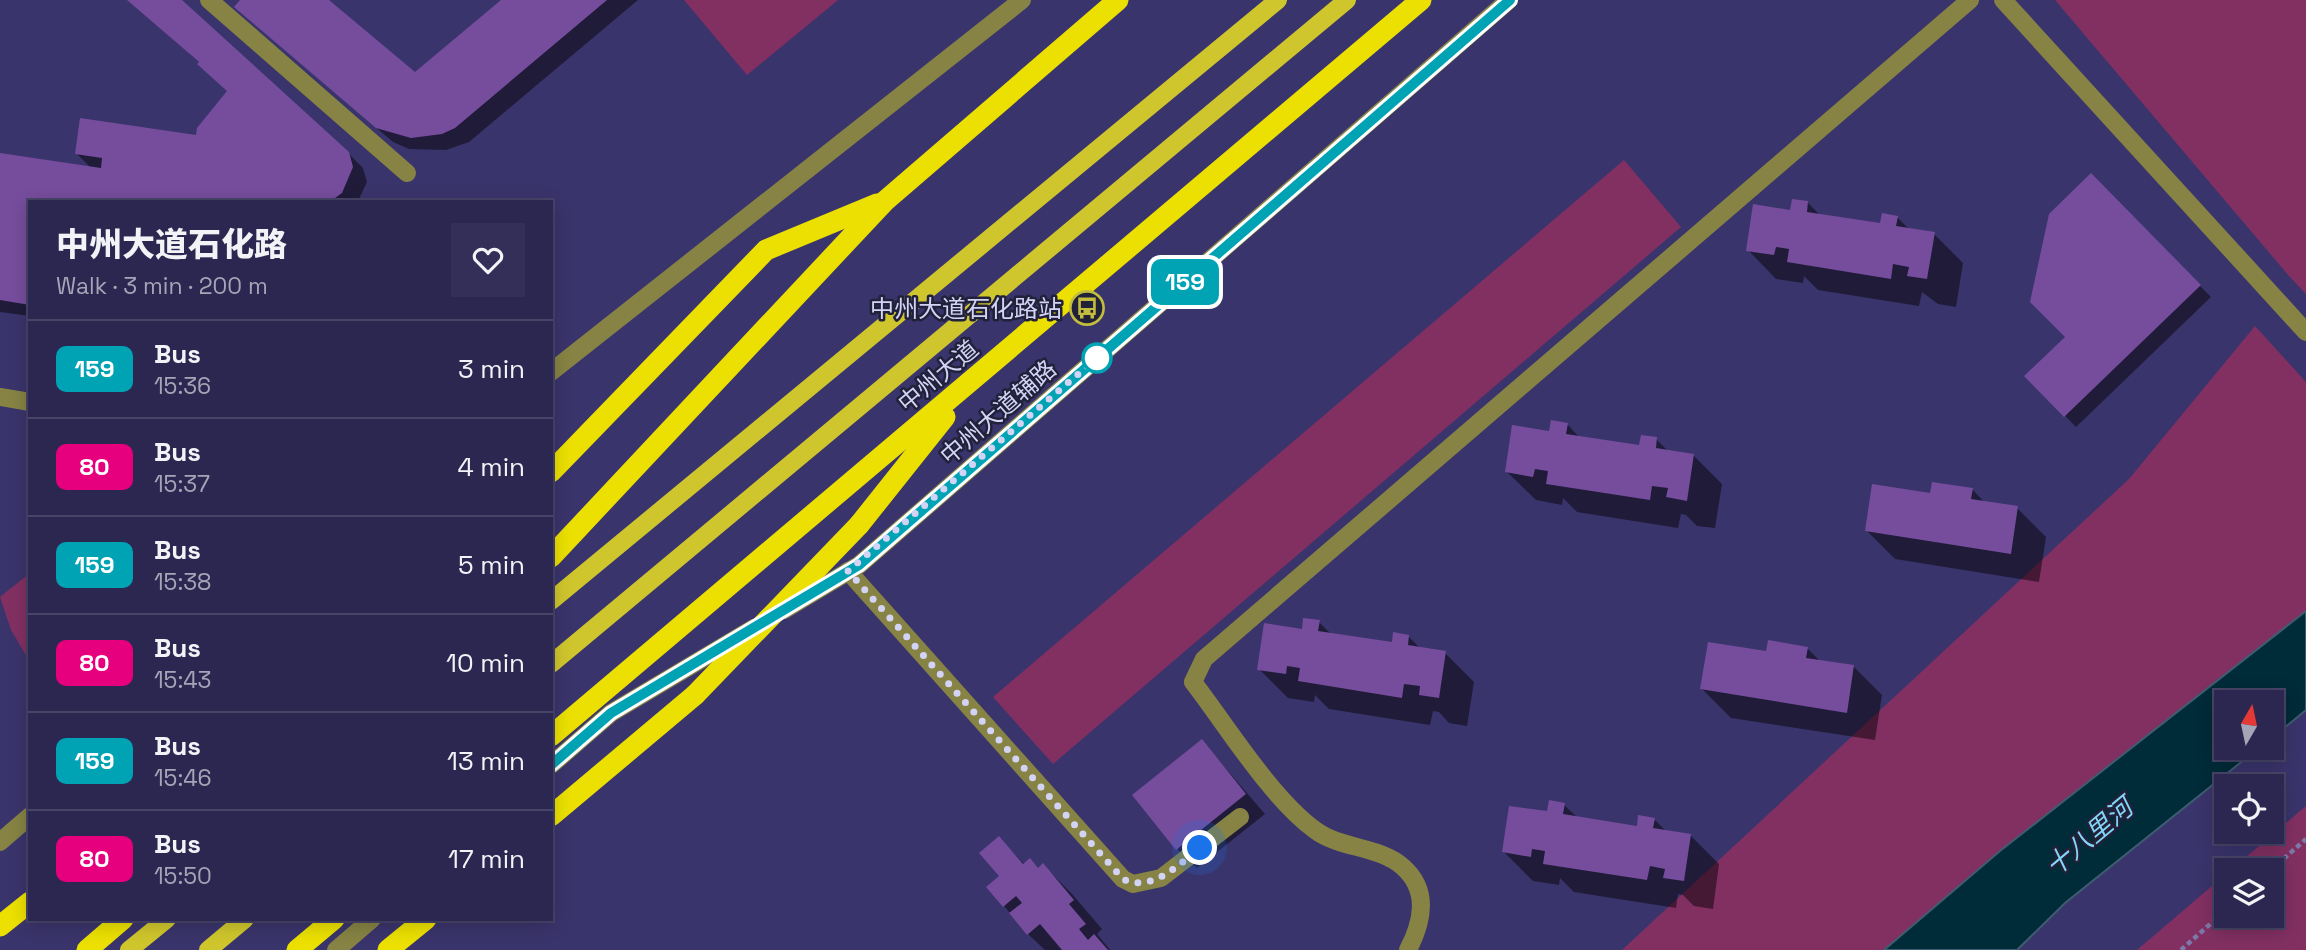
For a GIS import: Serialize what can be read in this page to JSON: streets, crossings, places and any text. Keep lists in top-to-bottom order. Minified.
{"streets":{"highway":["中州大道"],"street":["中州大道辅路"]},"water":["十八里河"],"places":{"bus stop":["中州大道石化路站"]},"lines":["bus line 159"],"north":"top","page":{"on_map":"159","heading":["中州大道石化路","Walk · 3 min · 200 m"],"list":[{"mark":"159","name":"Bus","note":"15:36","value":"3 min"},{"mark":"80","name":"Bus","note":"15:37","value":"4 min"},{"mark":"159","name":"Bus","note":"15:38","value":"5 min"},{"mark":"80","name":"Bus","note":"15:43","value":"10 min"},{"mark":"159","name":"Bus","note":"15:46","value":"13 min"},{"mark":"80","name":"Bus","note":"15:50","value":"17 min"}]}}
